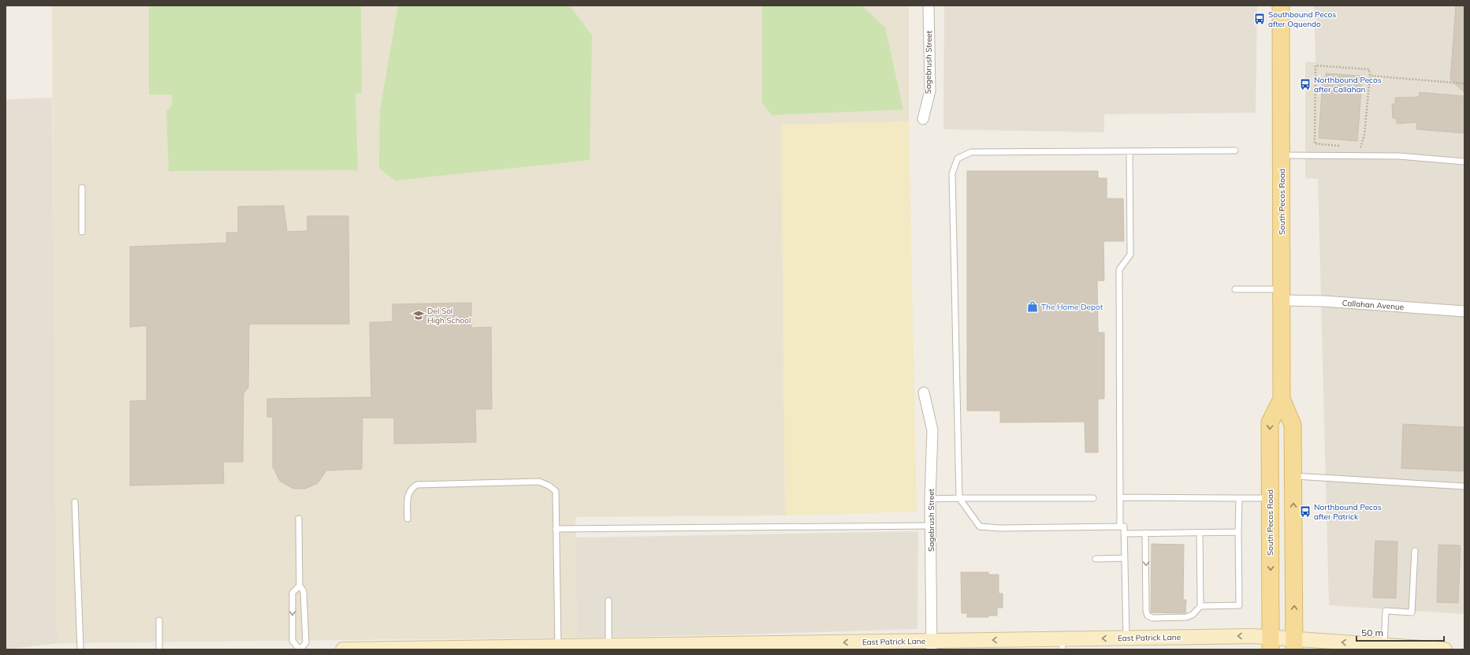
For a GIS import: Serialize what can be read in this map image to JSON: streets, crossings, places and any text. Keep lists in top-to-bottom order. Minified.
{"streets":{"main road":["South Pecos Road","East Patrick Lane"],"street":["Sagebrush Street","Callahan Avenue"]},"crossings":[["Sagebrush Street","East Patrick Lane"],["South Pecos Road","Callahan Avenue"],["South Pecos Road","East Patrick Lane"]],"one_way":["East Patrick Lane"],"places":{"bus stop":["Southbound Pecos after Oquendo","Northbound Pecos after Callahan","Northbound Pecos after Patrick"],"shop":["The Home Depot"],"school or university":["Del Sol High School"]},"scale_bar":"50 m"}
